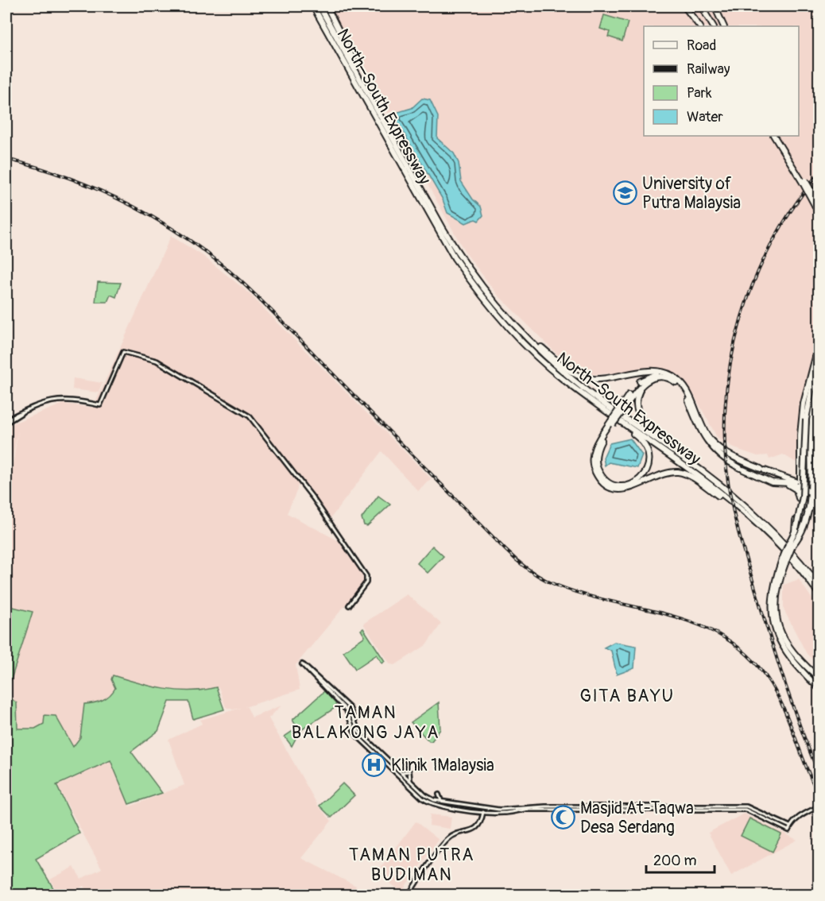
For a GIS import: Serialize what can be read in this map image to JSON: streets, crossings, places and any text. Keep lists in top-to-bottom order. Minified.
{"streets":{"highway":["North–South Expressway"]},"districts":["GITA BAYU","TAMAN BALAKONG JAYA","TAMAN PUTRA BUDIMAN"],"places":{"school or university":["University of Putra Malaysia"],"hospital":["Klinik 1Malaysia"],"mosque":["Masjid At-Taqwa Desa Serdang"]},"legend":["Road","Railway","Park","Water"],"scale_bar":"200 m"}
